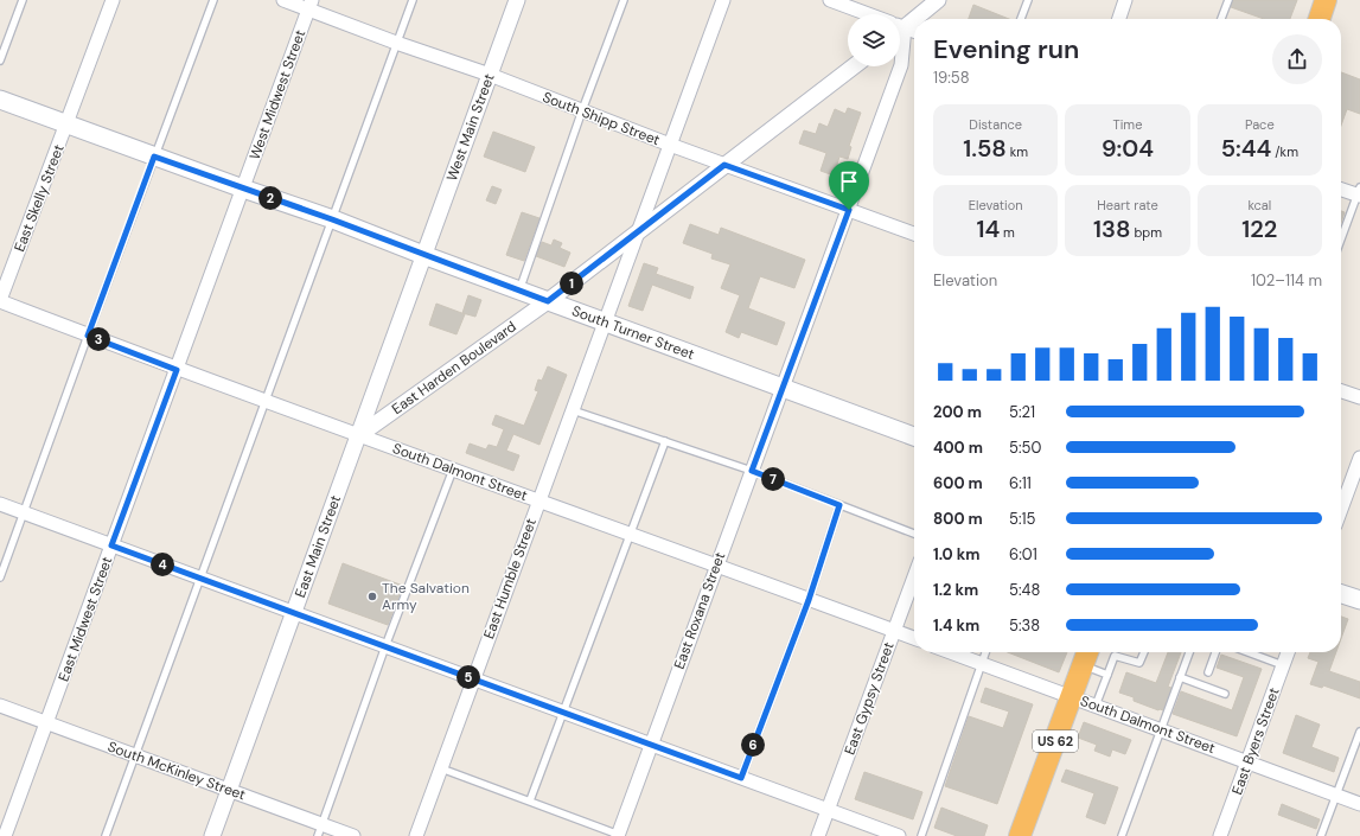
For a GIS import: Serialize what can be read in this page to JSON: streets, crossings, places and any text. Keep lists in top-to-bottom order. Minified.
{"streets":{"highway":["US 62"],"main road":["South Turner Street"],"street":["West Midwest Street","South Shipp Street","West Main Street","East Skelly Street","East Harden Boulevard","South Dalmont Street","East Main Street","East Humble Street","East Roxana Street","East Midwest Street","East Gypsy Street","East Byers Street","South McKinley Street"]},"crossings":[["West Midwest Street","South Shipp Street"],["West Midwest Street","South Turner Street"],["West Midwest Street","East Midwest Street"],["South Shipp Street","West Main Street"],["South Shipp Street","East Harden Boulevard"],["South Shipp Street","East Humble Street"],["South Shipp Street","East Roxana Street"],["West Main Street","South Turner Street"],["West Main Street","East Main Street"],["East Skelly Street","South Turner Street"],["East Skelly Street","South Dalmont Street"],["South Turner Street","East Harden Boulevard"],["South Turner Street","East Main Street"],["South Turner Street","East Humble Street"],["South Turner Street","East Roxana Street"],["South Turner Street","East Midwest Street"],["East Harden Boulevard","South Dalmont Street"],["East Harden Boulevard","East Main Street"],["East Harden Boulevard","East Humble Street"],["South Dalmont Street","East Main Street"],["South Dalmont Street","East Humble Street"],["South Dalmont Street","East Roxana Street"],["South Dalmont Street","East Midwest Street"],["South Dalmont Street","East Gypsy Street"],["South Dalmont Street","US 62"],["South Dalmont Street","East Byers Street"],["East Main Street","South McKinley Street"],["East Midwest Street","South McKinley Street"]],"places":["The Salvation Army"],"page":{"heading":["Evening run","19:58"],"stats":[["Distance","1.58 km"],["Time","9:04"],["Pace","5:44 /km"],["Elevation","14 m"],["Heart rate","138 bpm"],["kcal","122"]],"pins":["2","1","3","7","4","5","6"],"chart":["Elevation","102–114 m"],"list":[{"name":"200 m","note":"5:21"},{"name":"400 m","note":"5:50"},{"name":"600 m","note":"6:11"},{"name":"800 m","note":"5:15"},{"name":"1.0 km","note":"6:01"},{"name":"1.2 km","note":"5:48"},{"name":"1.4 km","note":"5:38"}]}}
